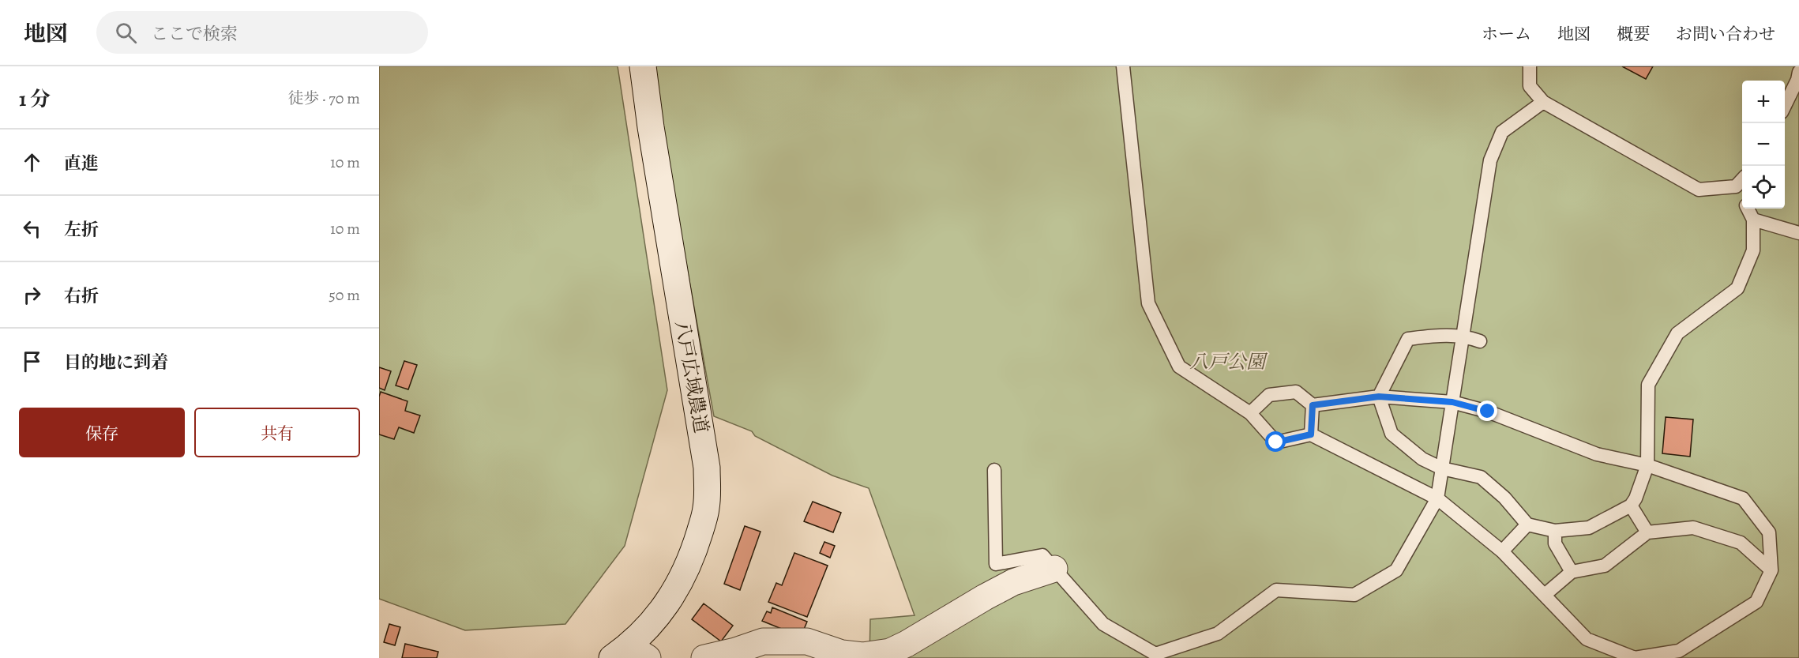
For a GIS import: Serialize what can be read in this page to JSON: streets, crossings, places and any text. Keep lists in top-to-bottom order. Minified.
{"streets":{"street":["八戸広域農道"]},"parks":["八戸公園"],"page":{"header":"地図","search":"ここで検索","nav":["ホーム","地図","概要","お問い合わせ"],"heading":["1 分","徒歩 · 70 m"],"map_buttons":["+","−"],"list":[["直進","10 m"],["左折","10 m"],["右折","50 m"],"目的地に到着"],"buttons":["保存","共有"]}}
